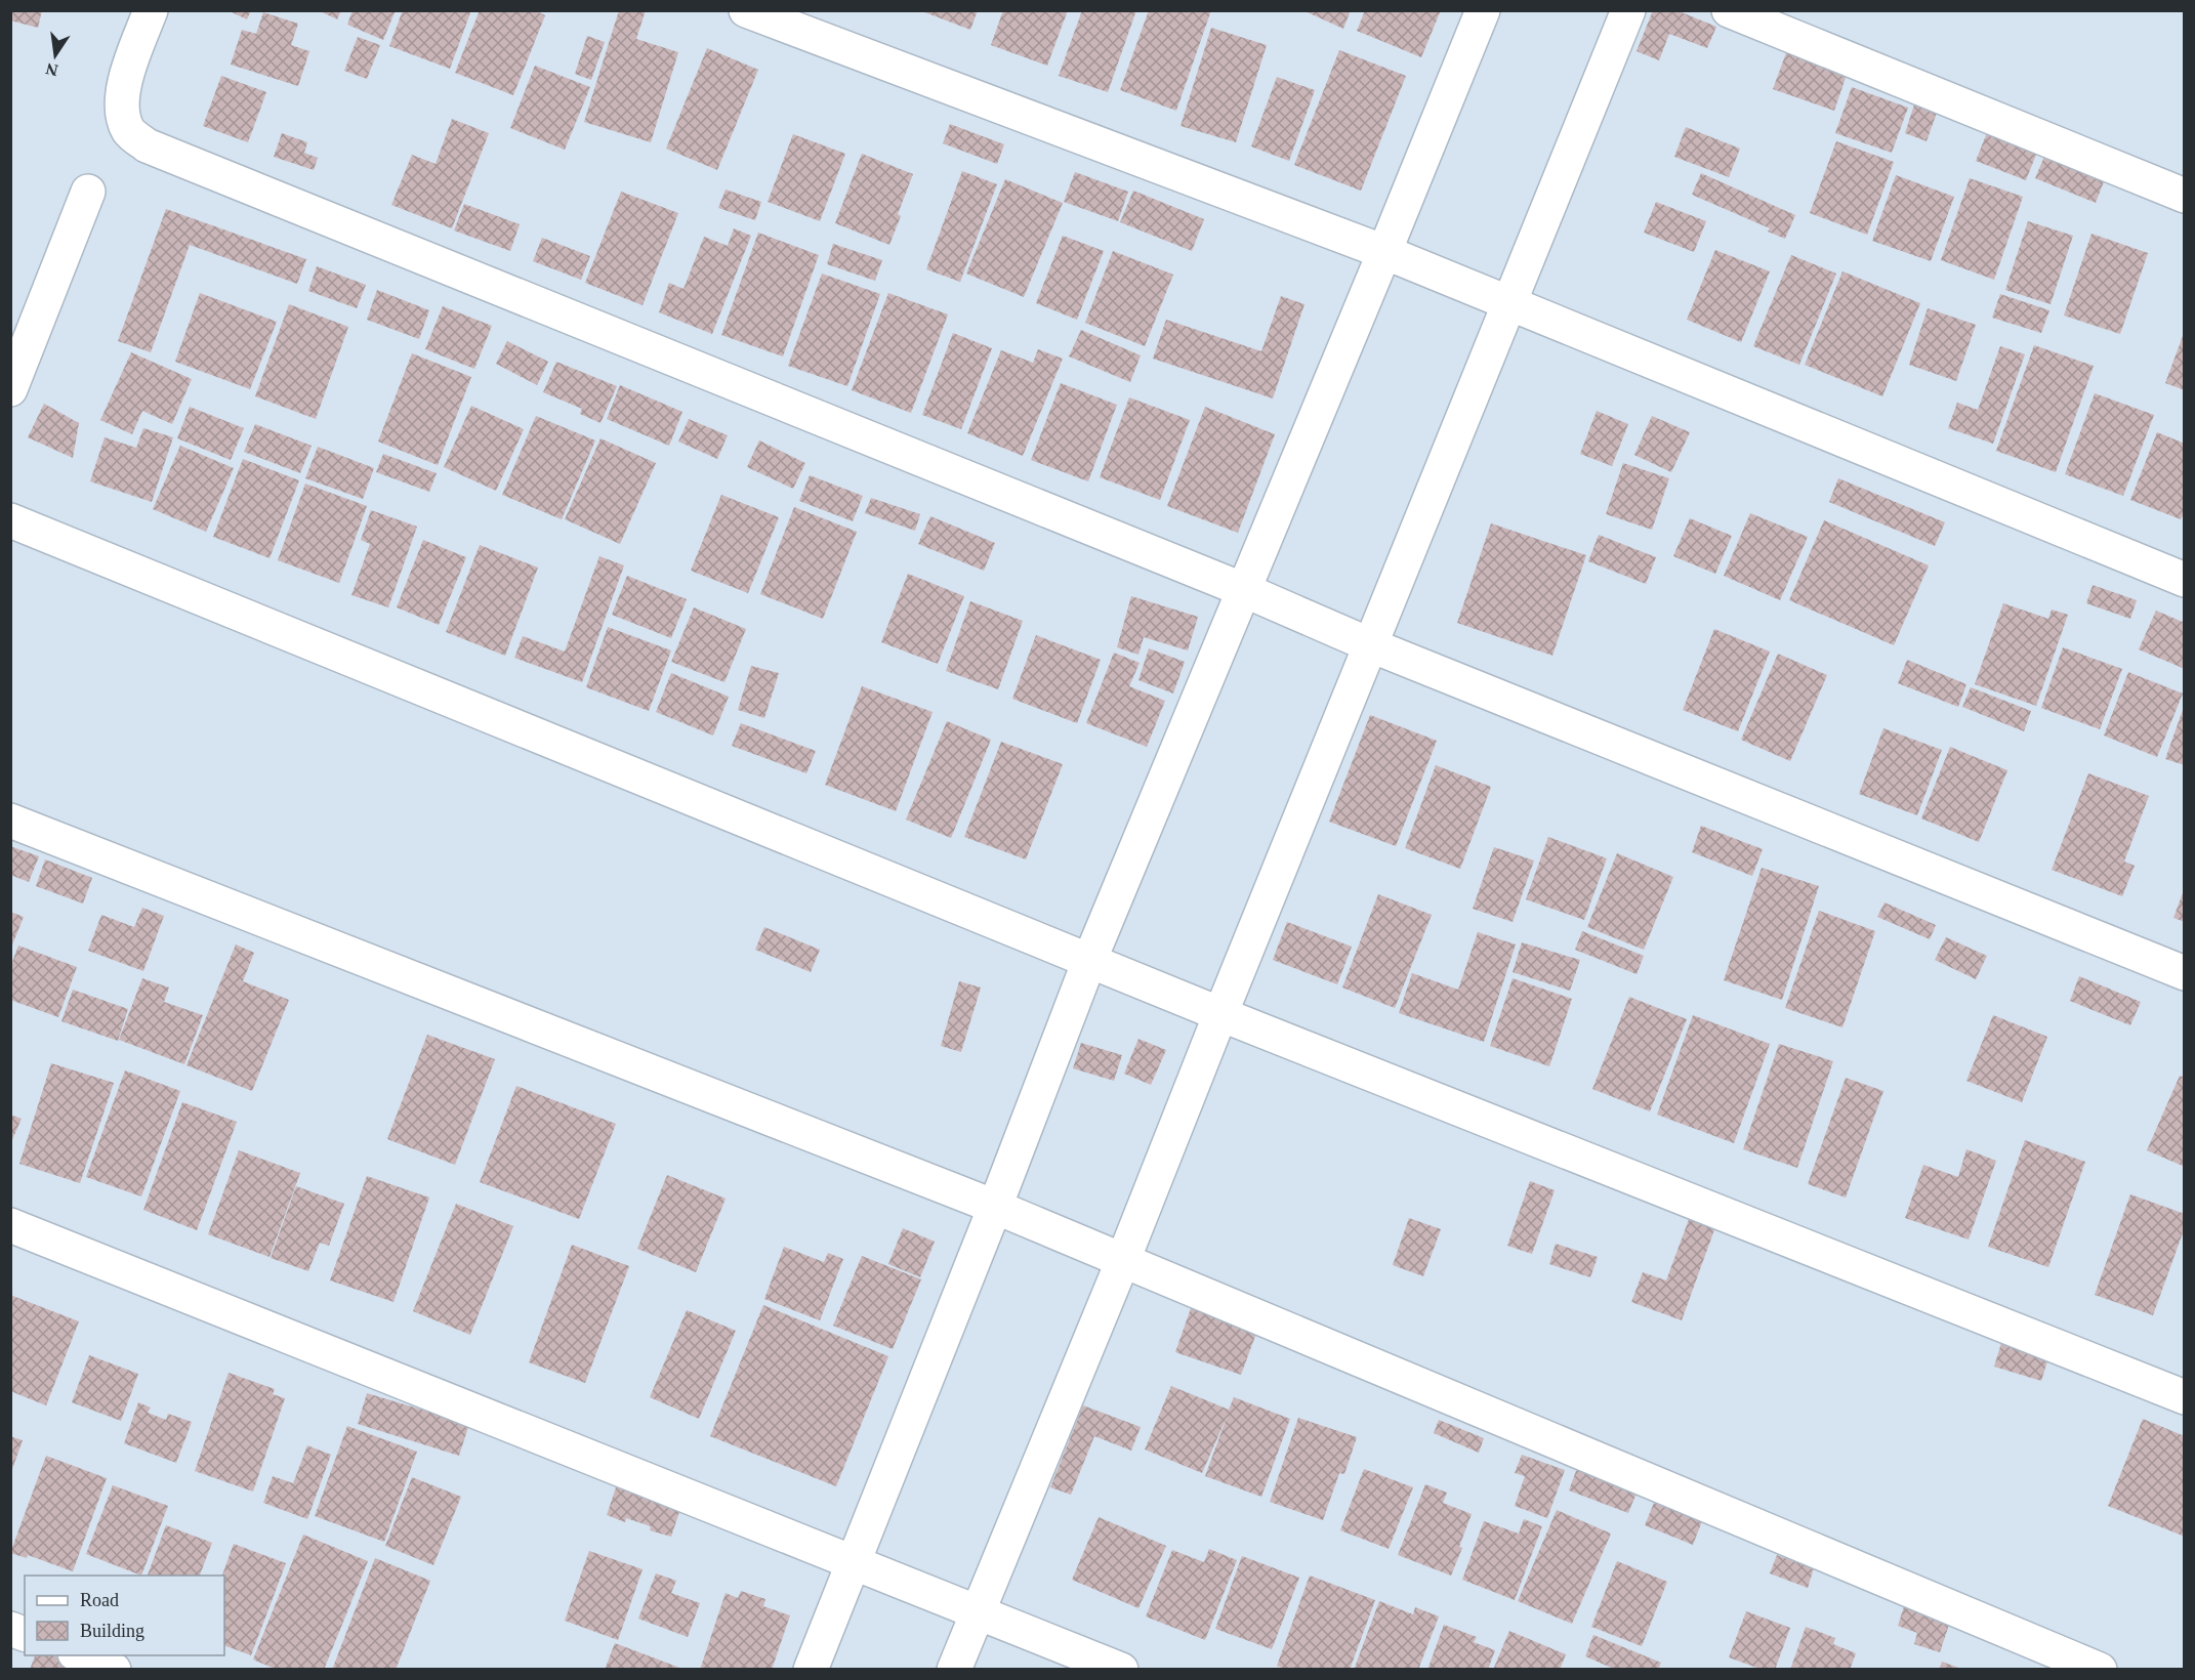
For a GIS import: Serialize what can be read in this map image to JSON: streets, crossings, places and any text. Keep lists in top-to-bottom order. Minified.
{"legend":["Road","Building"],"north":"bottom"}
